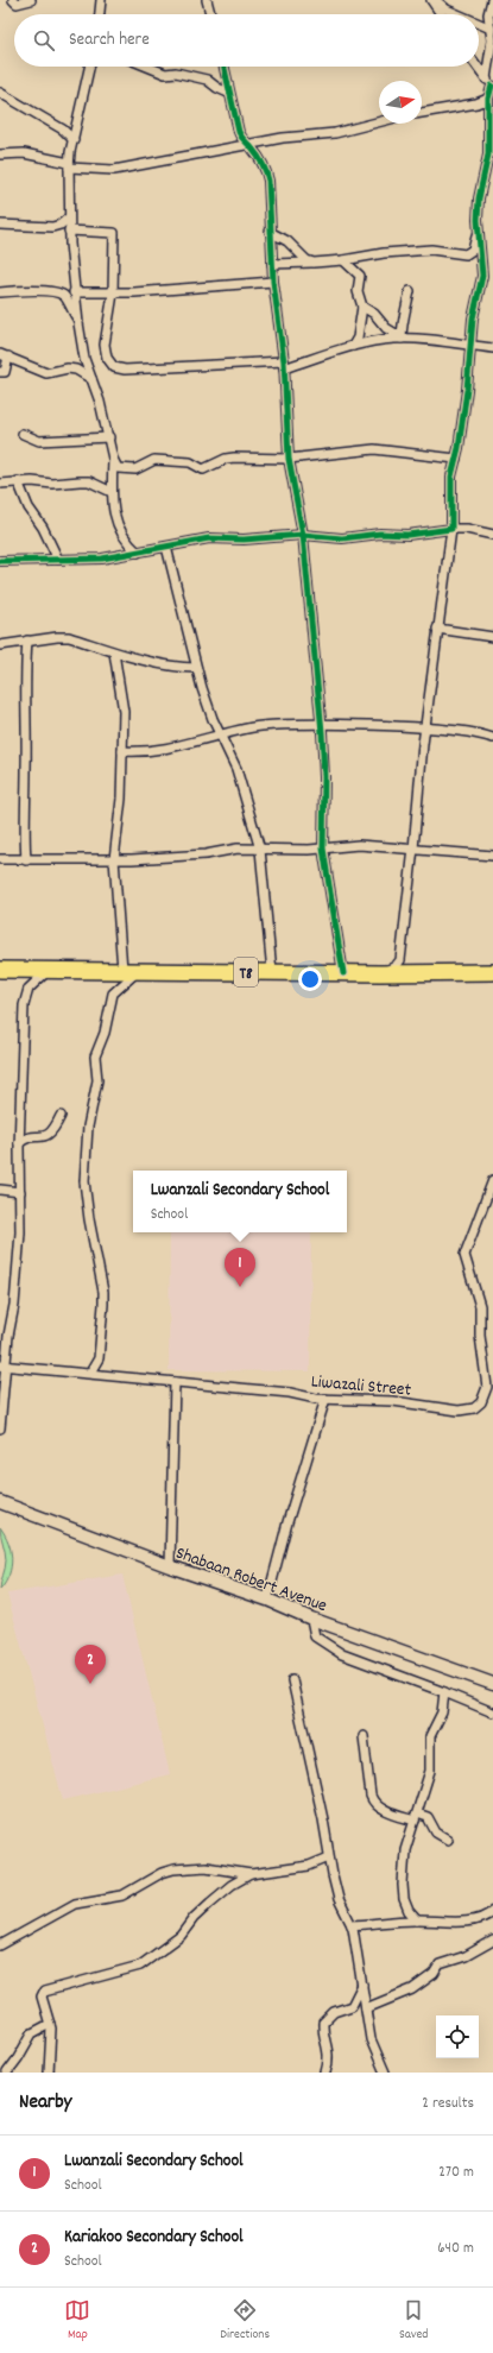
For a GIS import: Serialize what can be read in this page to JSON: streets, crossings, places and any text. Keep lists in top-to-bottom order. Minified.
{"streets":{"highway":["T8"],"street":["Liwazali Street","Shabaan Robert Avenue"]},"north":"right","page":{"search":"Search here","popup":["Lwanzali Secondary School","School"],"pins":["1","2"],"heading":["Nearby","2 results"],"list":[{"mark":"1","name":"Lwanzali Secondary School","note":"School","value":"270 m"},{"mark":"2","name":"Kariakoo Secondary School","note":"School","value":"640 m"}],"nav":["Map","Directions","Saved"]}}
